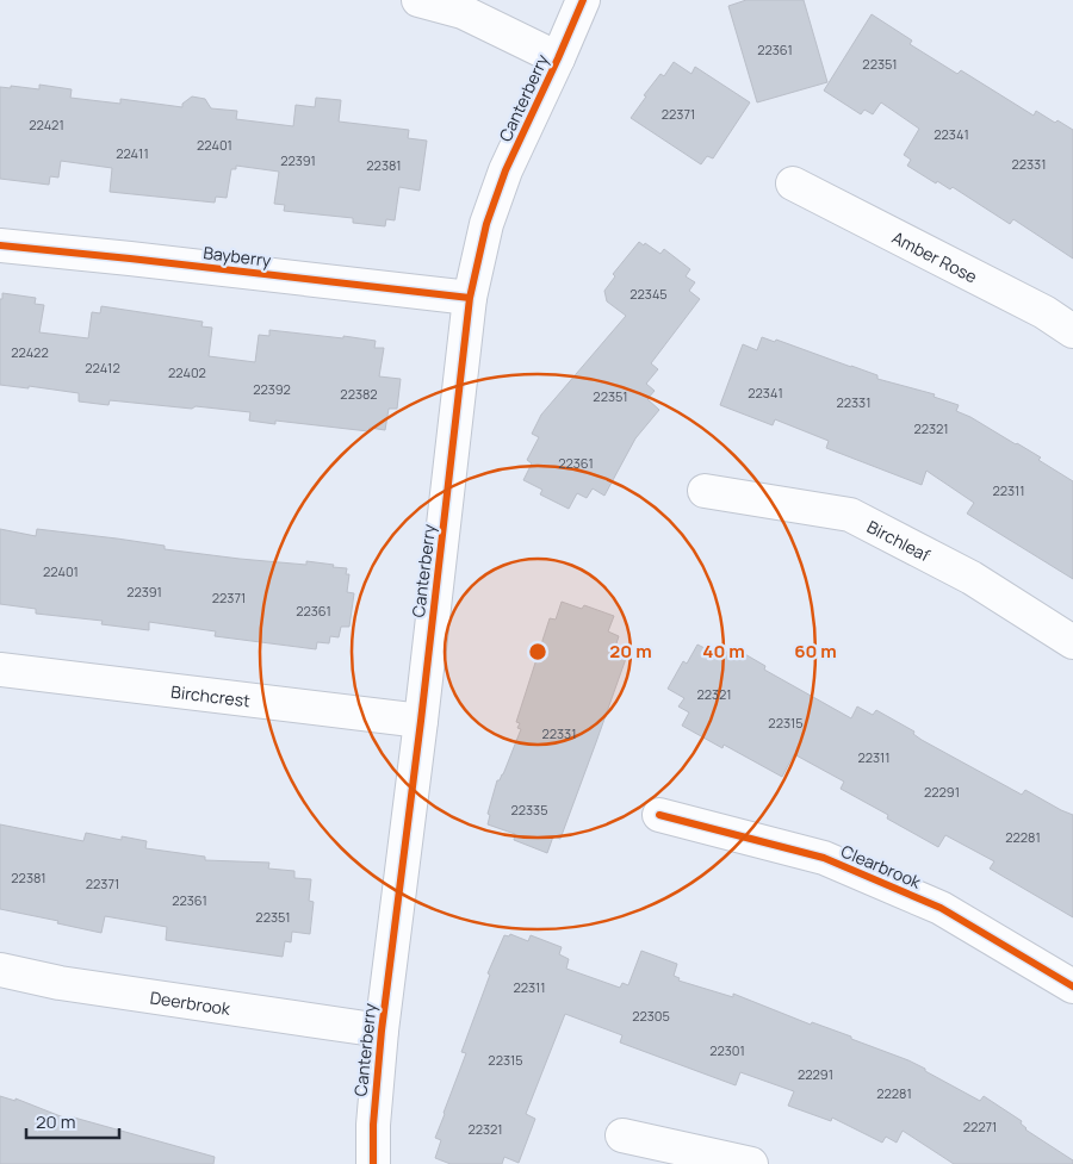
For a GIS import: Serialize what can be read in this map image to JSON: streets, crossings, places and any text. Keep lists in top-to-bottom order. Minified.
{"streets":{"street":["Canterberry","Bayberry","Amber Rose","Birchleaf","Birchcrest","Clearbrook","Deerbrook"]},"crossings":[["Canterberry","Bayberry"],["Canterberry","Birchcrest"],["Canterberry","Deerbrook"]],"house_numbers":["22361","22351","22371","22421","22341","22401","22411","22391","22331","22381","22345","22422","22412","22402","22392","22341","22382","22351","22331","22321","22361","22311","22401","22391","22371","22361","22321","22315","22331","22311","22291","22335","22281","22381","22371","22361","22351","22311","22305","22301","22315","22291","22281","22271","22321"],"scale_bar":"20 m","rings":["20 m","40 m","60 m"]}
